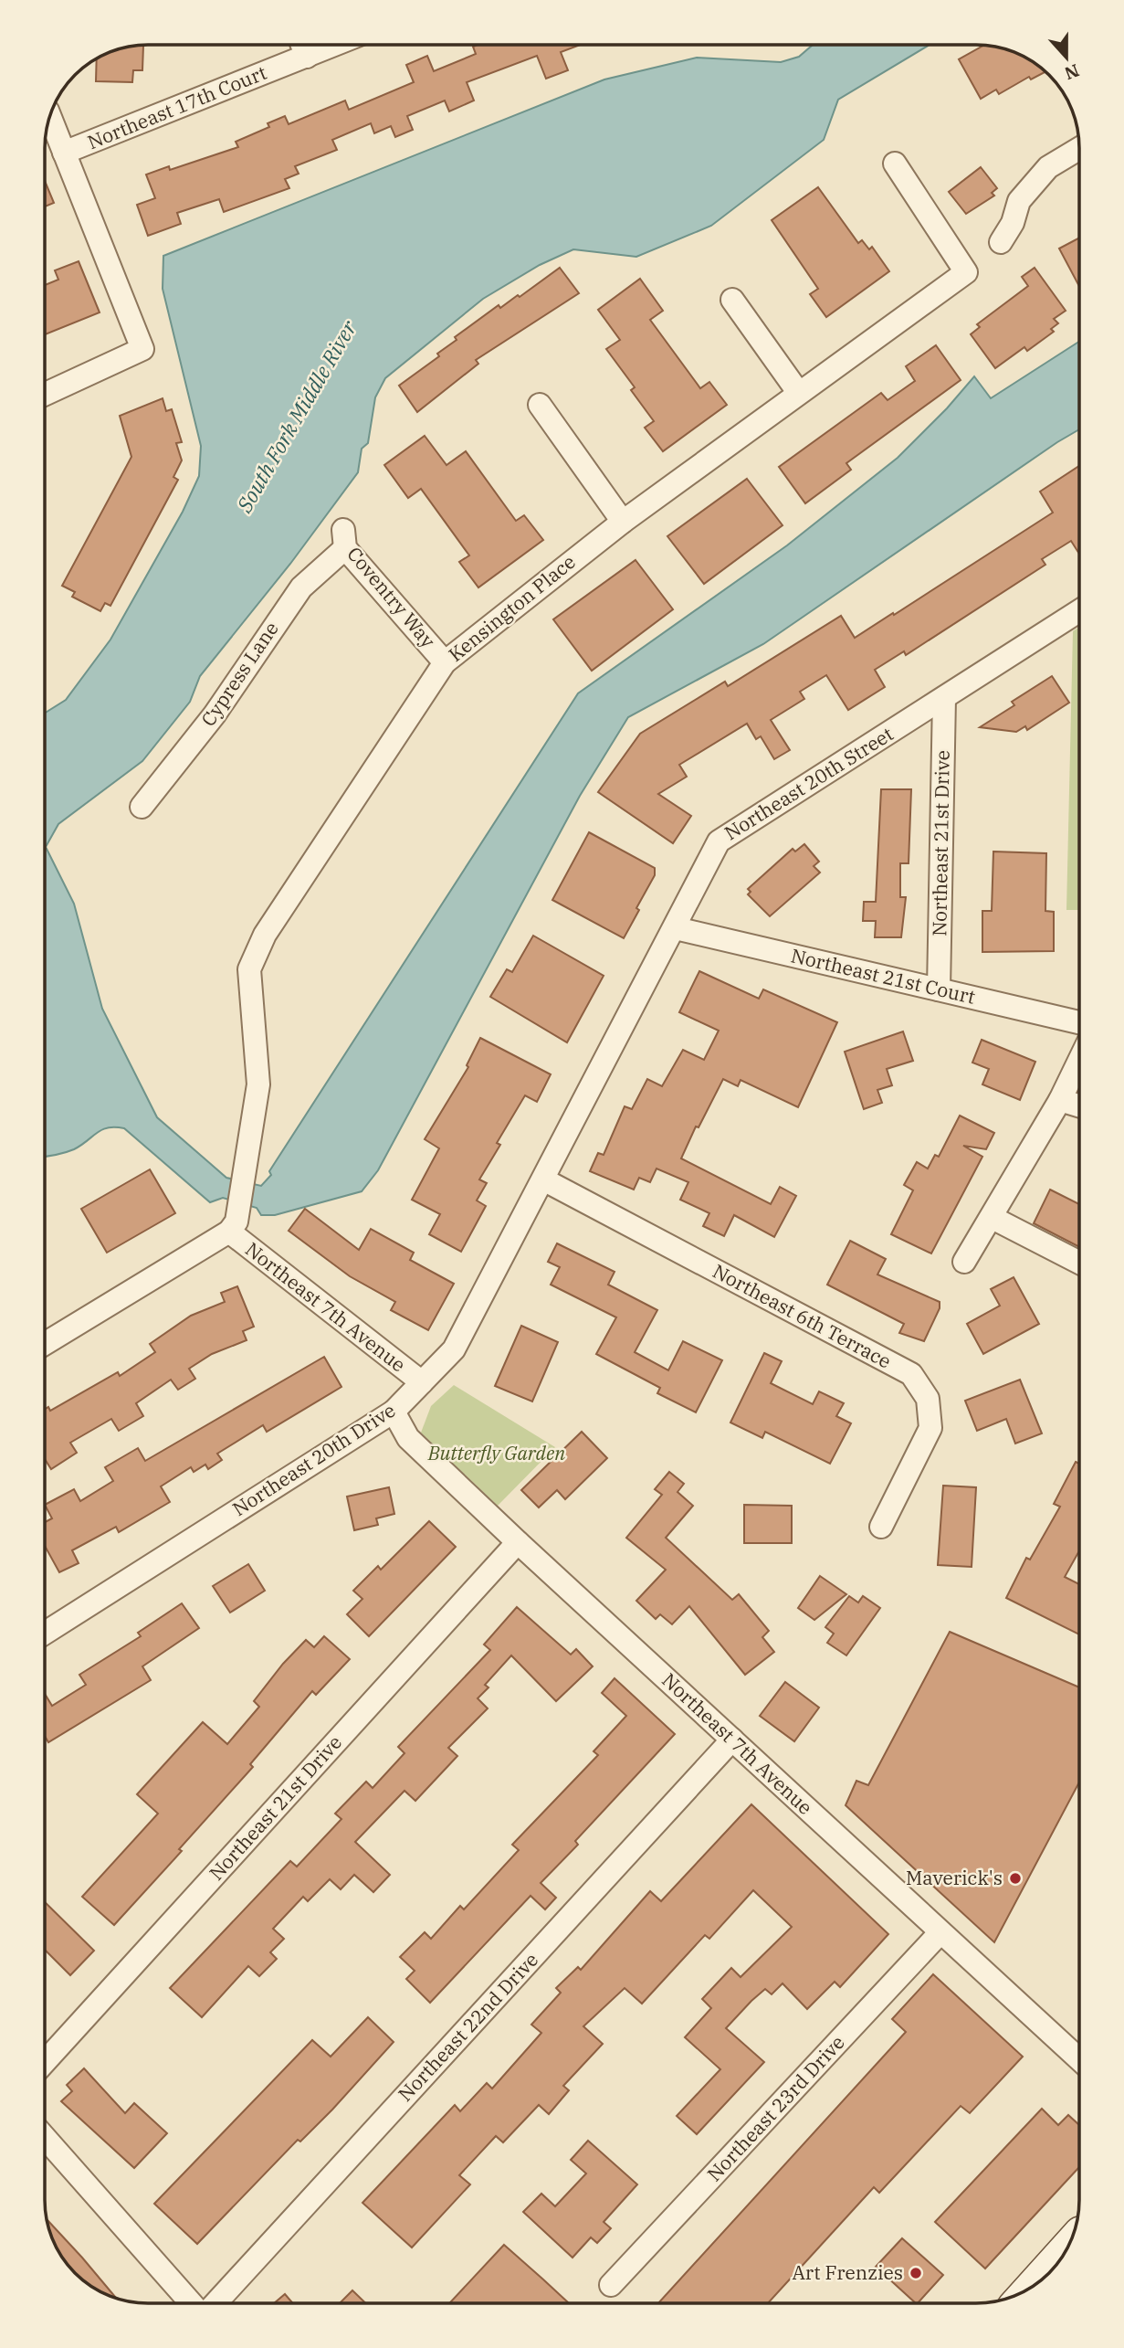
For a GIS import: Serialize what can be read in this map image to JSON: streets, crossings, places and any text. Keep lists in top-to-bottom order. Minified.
{"streets":{"street":["Northeast 17th Court","Coventry Way","Kensington Place","Cypress Lane","Northeast 20th Street","Northeast 21st Drive","Northeast 21st Court","Northeast 7th Avenue","Northeast 6th Terrace","Northeast 20th Drive","Northeast 22nd Drive","Northeast 23rd Drive"]},"crossings":[["Coventry Way","Kensington Place"],["Coventry Way","Cypress Lane"],["Kensington Place","Northeast 7th Avenue"],["Northeast 20th Street","Northeast 21st Drive"],["Northeast 20th Street","Northeast 21st Court"],["Northeast 20th Street","Northeast 6th Terrace"],["Northeast 20th Street","Northeast 20th Drive"],["Northeast 21st Drive","Northeast 21st Court"],["Northeast 21st Drive","Northeast 7th Avenue"],["Northeast 7th Avenue","Northeast 20th Drive"],["Northeast 7th Avenue","Northeast 22nd Drive"],["Northeast 7th Avenue","Northeast 23rd Drive"],["Northeast 6th Terrace","Northeast 20th Drive"]],"water":["South Fork Middle River"],"parks":["Butterfly Garden"],"places":["Maverick's","Art Frenzies"],"north":"bottom"}
